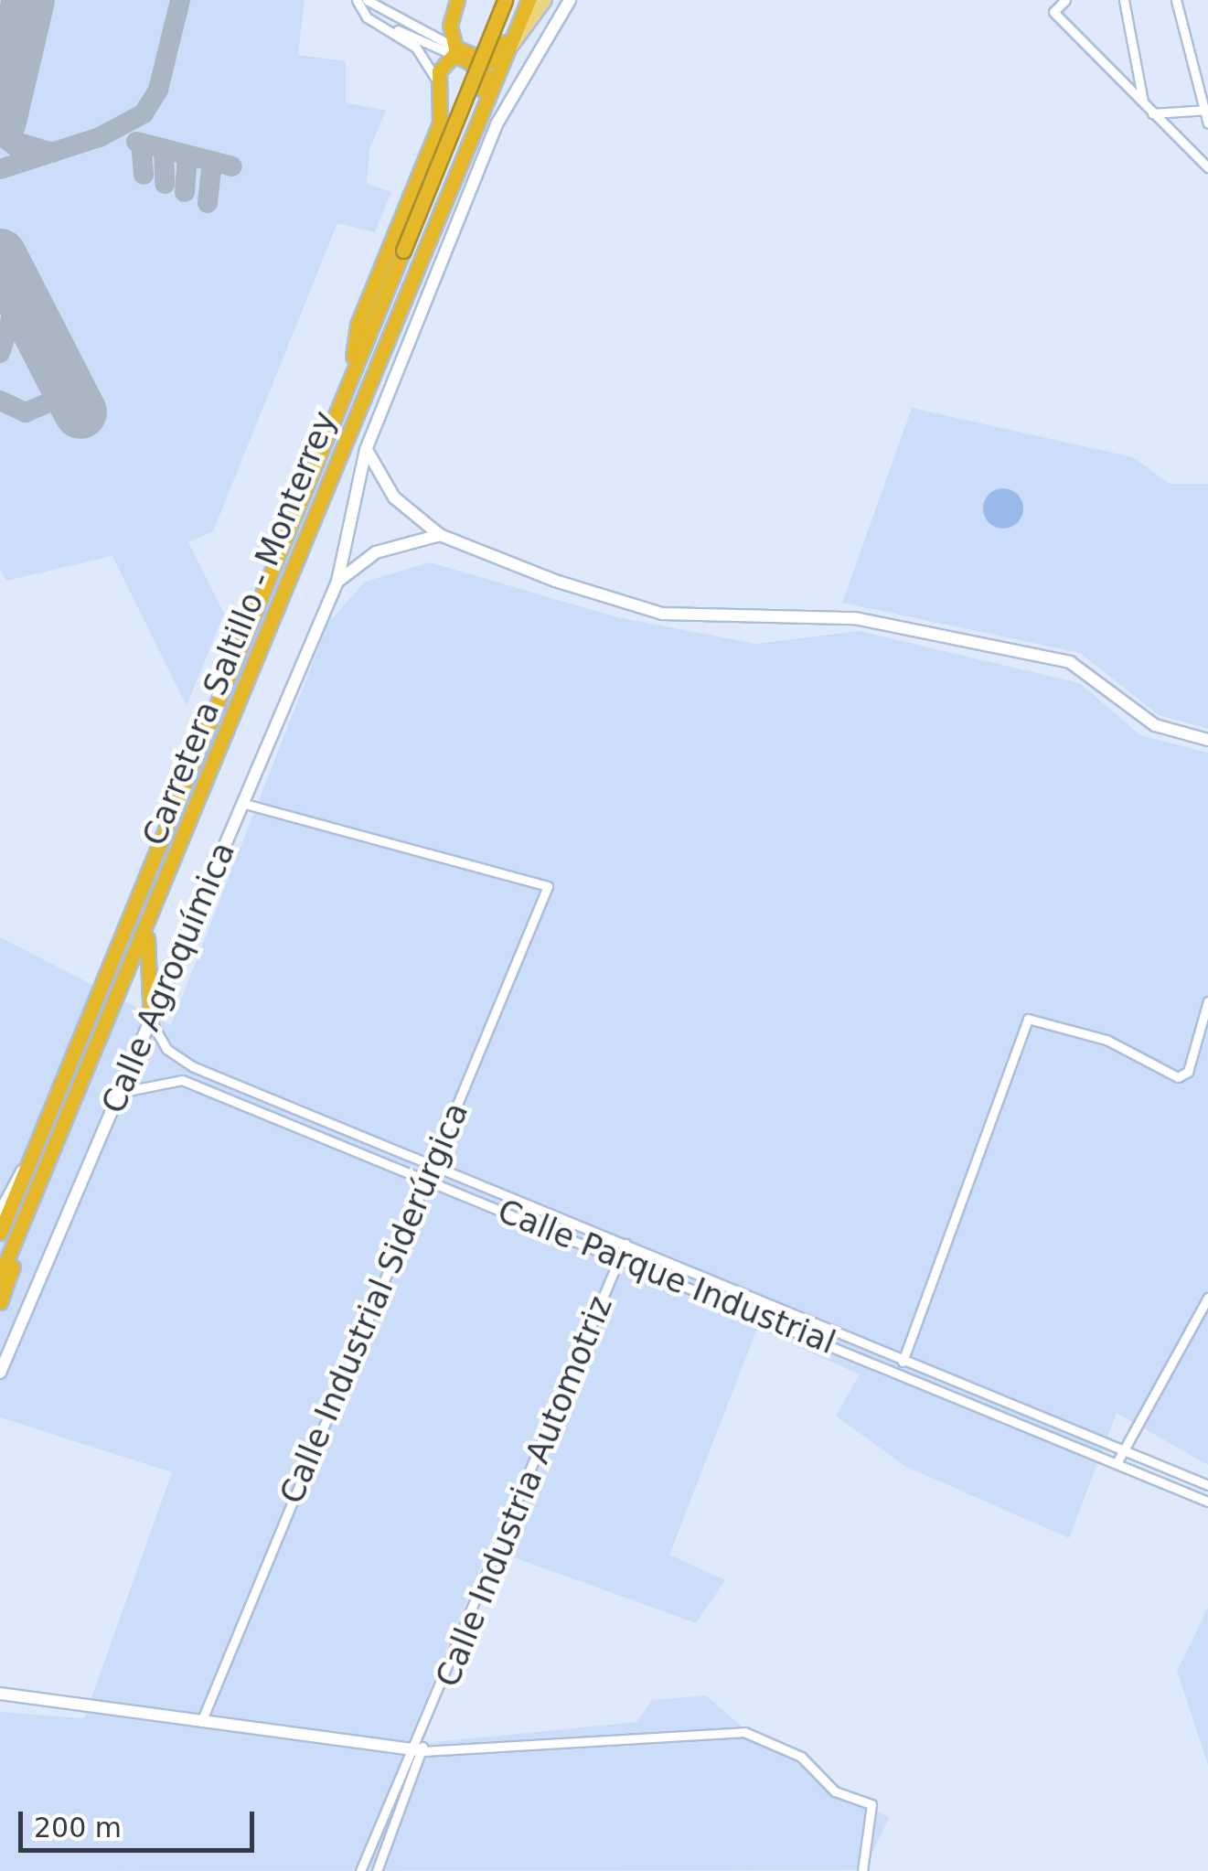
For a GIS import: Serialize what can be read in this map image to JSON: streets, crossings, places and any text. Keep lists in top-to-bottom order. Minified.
{"streets":{"highway":["Carretera Saltillo - Monterrey"],"street":["Calle Agroquímica","Calle Parque Industrial","Calle Industrial Siderúrgica","Calle Industria Automotriz"]},"crossings":[["Calle Agroquímica","Calle Parque Industrial"],["Calle Agroquímica","Calle Industrial Siderúrgica"],["Calle Parque Industrial","Calle Industrial Siderúrgica"],["Calle Parque Industrial","Calle Industria Automotriz"]],"scale_bar":"200 m"}
